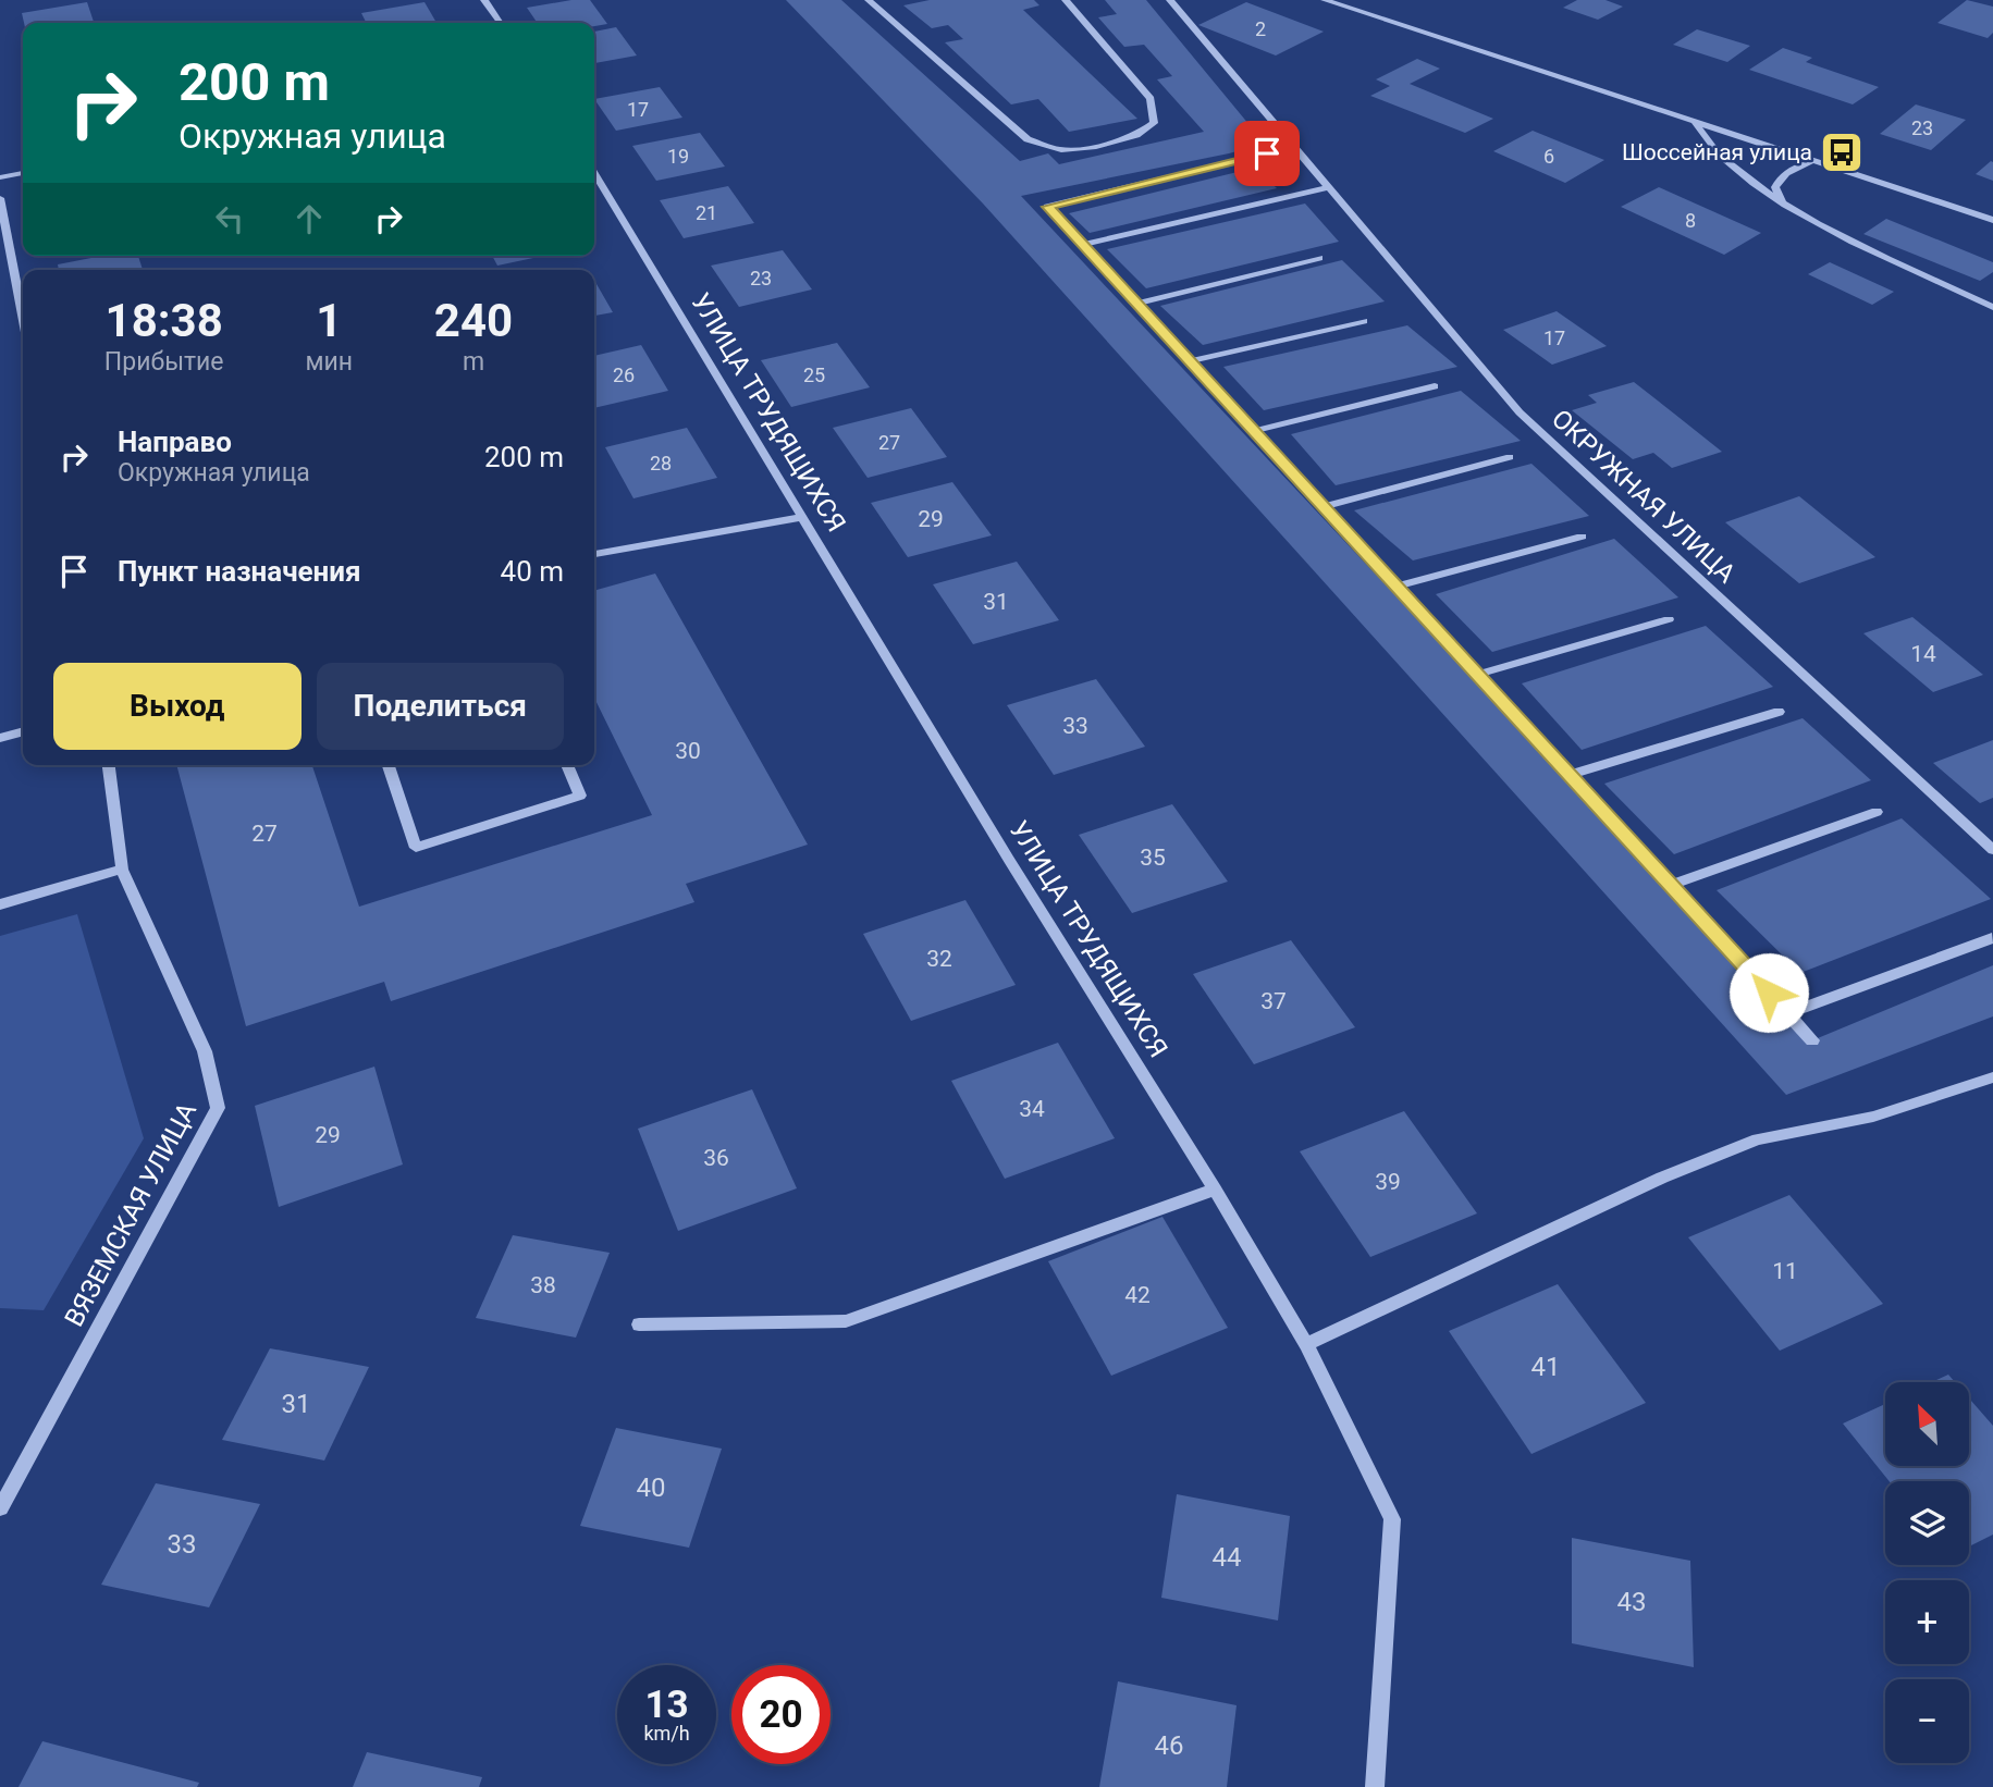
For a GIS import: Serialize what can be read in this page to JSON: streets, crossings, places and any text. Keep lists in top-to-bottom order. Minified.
{"streets":{"street":["УЛИЦА ТРУДЯЩИХСЯ","ОКРУЖНАЯ УЛИЦА","ВЯЗЕМСКАЯ УЛИЦА"]},"places":{"bus stop":["Шоссейная улица"]},"house_numbers":["2","17","23","19","6","21","8","23","17","26","25","27","28","29","31","14","33","30","27","35","32","37","34","29","36","39","11","38","42","41","31","40","33","44","43","46"],"north":"top left","page":{"turn":["200 m","Окружная улица"],"eta":["18:38","Прибытие","1","мин","240","m"],"list":[{"name":"Направо","note":"Окружная улица","value":"200 m"},{"name":"Пункт назначения","value":"40 m"}],"buttons":["Выход","Поделиться"],"map_buttons":["+","−"],"speed":"13 km/h","limit":"20"}}
